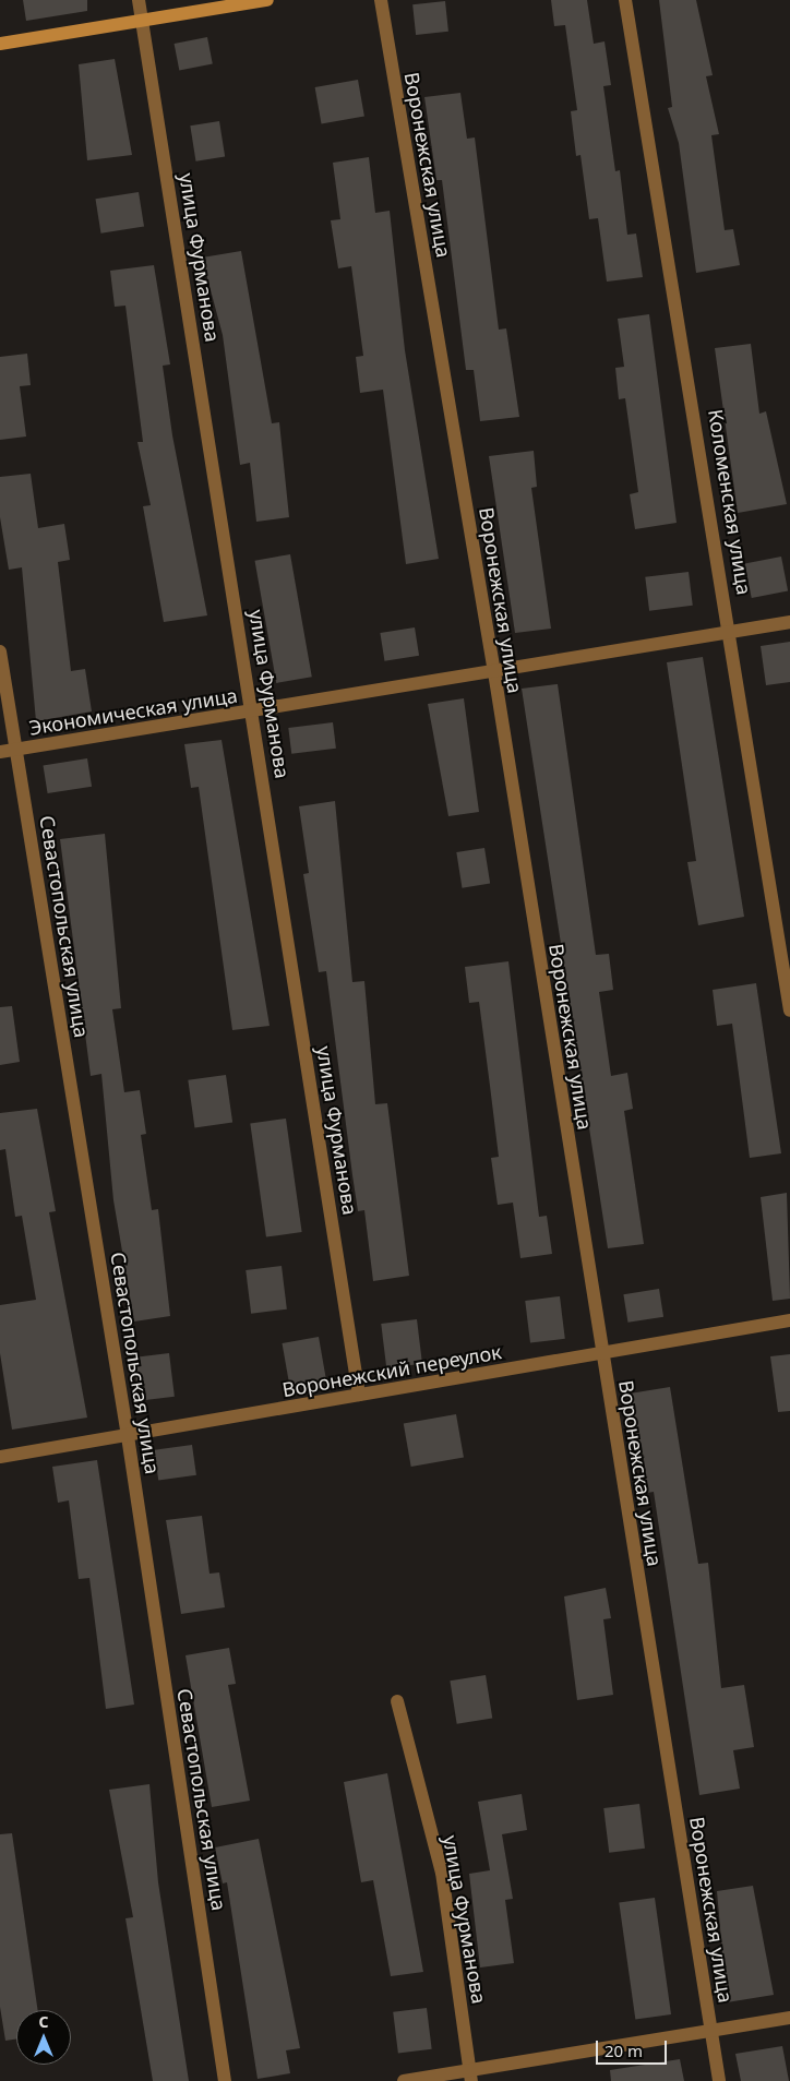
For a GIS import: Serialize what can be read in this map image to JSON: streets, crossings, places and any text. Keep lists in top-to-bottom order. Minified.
{"streets":{"street":["Воронежская улица","улица Фурманова","Коломенская улица","Экономическая улица","Севастопольская улица","Воронежский переулок"]},"crossings":[["Воронежская улица","Экономическая улица"],["Воронежская улица","Воронежский переулок"],["улица Фурманова","Экономическая улица"],["улица Фурманова","Воронежский переулок"],["Коломенская улица","Экономическая улица"],["Экономическая улица","Севастопольская улица"],["Севастопольская улица","Воронежский переулок"]],"scale_bar":"20 m","north":"top"}
